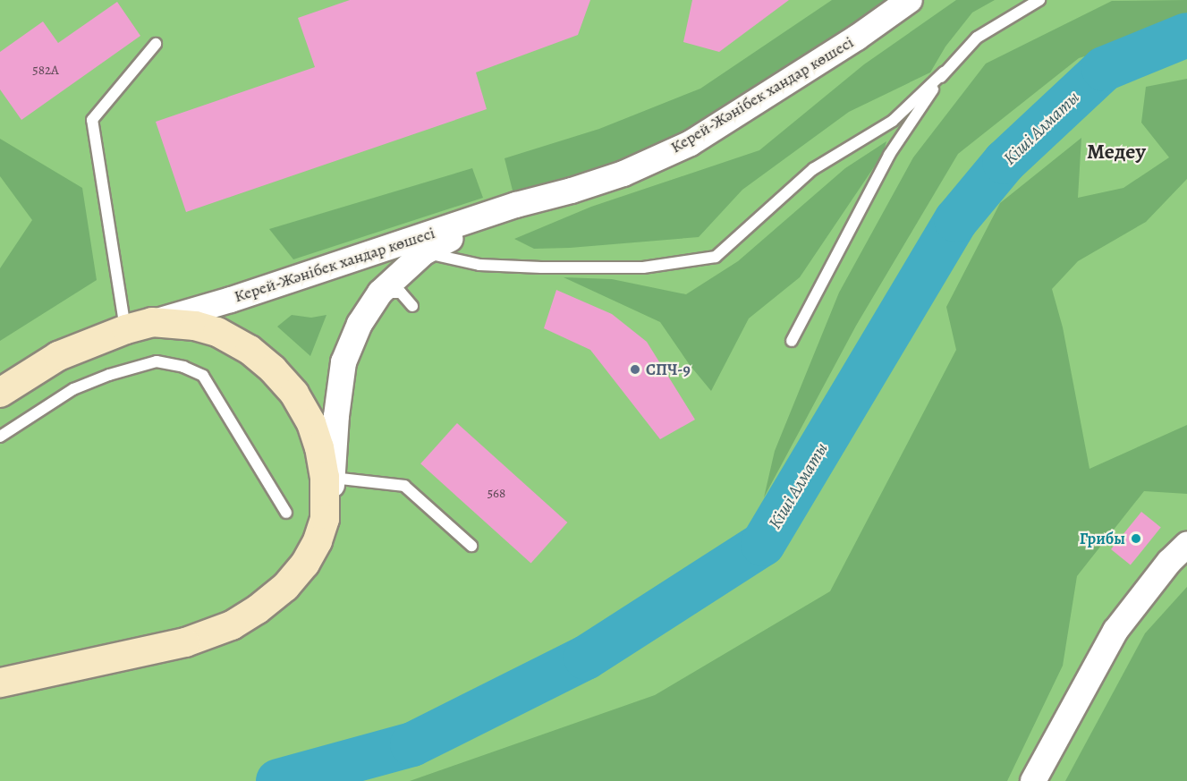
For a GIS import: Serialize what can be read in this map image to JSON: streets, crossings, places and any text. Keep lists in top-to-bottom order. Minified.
{"streets":{"main road":["Керей-Жәнібек хандар көшесі"]},"districts":["Медеу"],"water":["Кіші Алматы"],"places":["СПЧ-9","Грибы"],"house_numbers":["582А","568"]}
